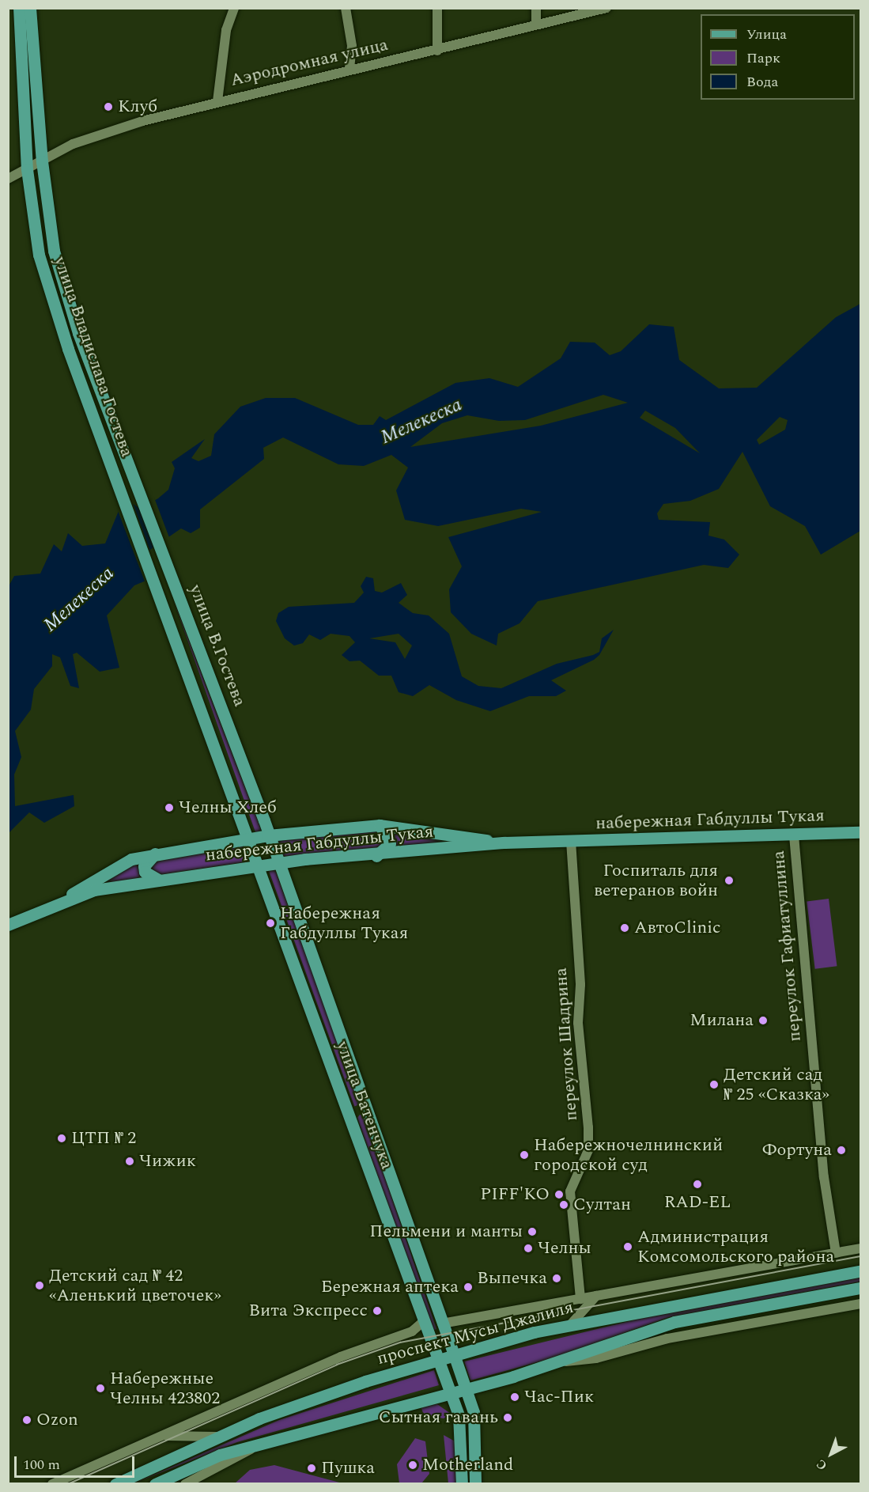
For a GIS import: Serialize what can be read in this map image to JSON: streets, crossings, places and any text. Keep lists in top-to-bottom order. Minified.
{"streets":{"main road":["улица Владислава Гостева","улица В.Гостева","набережная Габдуллы Тукая","улица Батенчука","проспект Мусы Джалиля"],"street":["Аэродромная улица","переулок Гафиатуллина","переулок Шадрина"]},"crossings":[["Аэродромная улица","улица Владислава Гостева"],["улица Владислава Гостева","улица В.Гостева"],["улица В.Гостева","улица Батенчука"],["набережная Габдуллы Тукая","переулок Гафиатуллина"],["набережная Габдуллы Тукая","переулок Шадрина"],["набережная Габдуллы Тукая","улица Батенчука"],["улица Батенчука","проспект Мусы Джалиля"]],"water":["Мелекеска"],"places":["Клуб","Челны Хлеб","Госпиталь для ветеранов войн","Набережная Габдуллы Тукая","АвтоClinic","Милана","Детский сад № 25 «Сказка»","ЦТП № 2","Фортуна","Набережночелнинский городской суд","Чижик","RAD-EL","PIFF'KO","Султан","Пельмени и манты","Администрация Комсомольского района","Челны","Выпечка","Детский сад № 42 «Аленький цветочек»","Бережная аптека","Вита Экспресс","Набережные Челны 423802","Час-Пик","Сытная гавань","Ozon","Motherland","Пушка"],"legend":["Улица","Парк","Вода"],"scale_bar":"100 m","north":"bottom left"}
